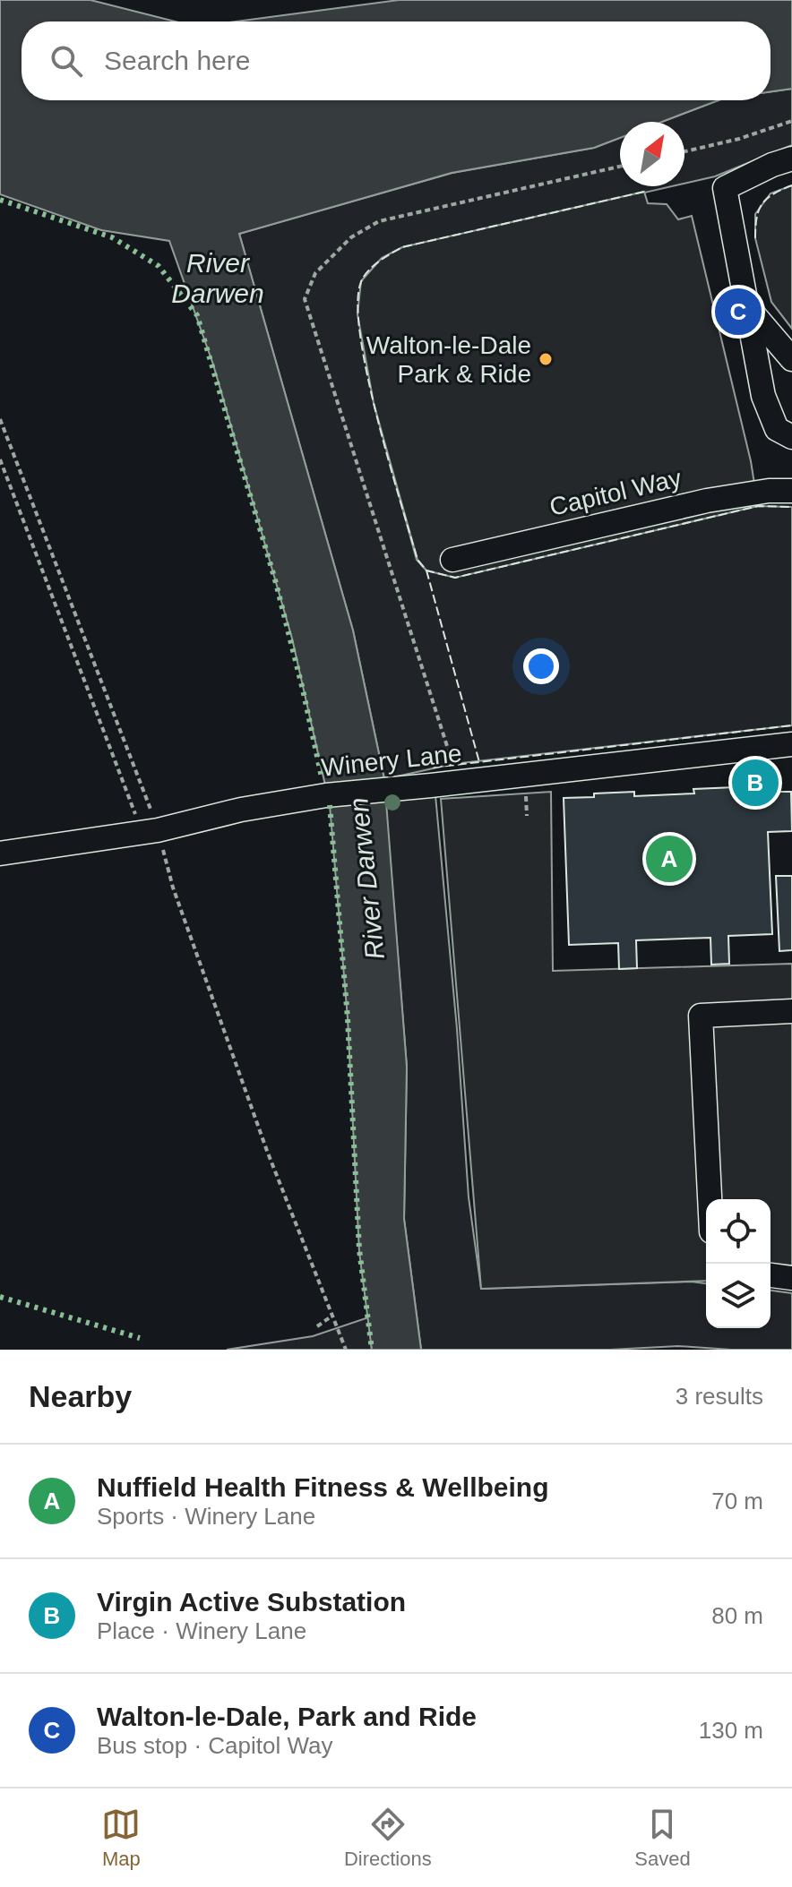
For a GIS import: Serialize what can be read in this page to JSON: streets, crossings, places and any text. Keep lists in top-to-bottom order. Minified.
{"streets":{"street":["Capitol Way","Winery Lane"]},"water":["River Darwen"],"places":["Walton-le-Dale Park & Ride"],"north":"top right","page":{"search":"Search here","pins":["C","B","A"],"heading":["Nearby","3 results"],"list":[{"mark":"A","name":"Nuffield Health Fitness & Wellbeing","note":"Sports · Winery Lane","value":"70 m"},{"mark":"B","name":"Virgin Active Substation","note":"Place · Winery Lane","value":"80 m"},{"mark":"C","name":"Walton-le-Dale, Park and Ride","note":"Bus stop · Capitol Way","value":"130 m"}],"nav":["Map","Directions","Saved"]}}
